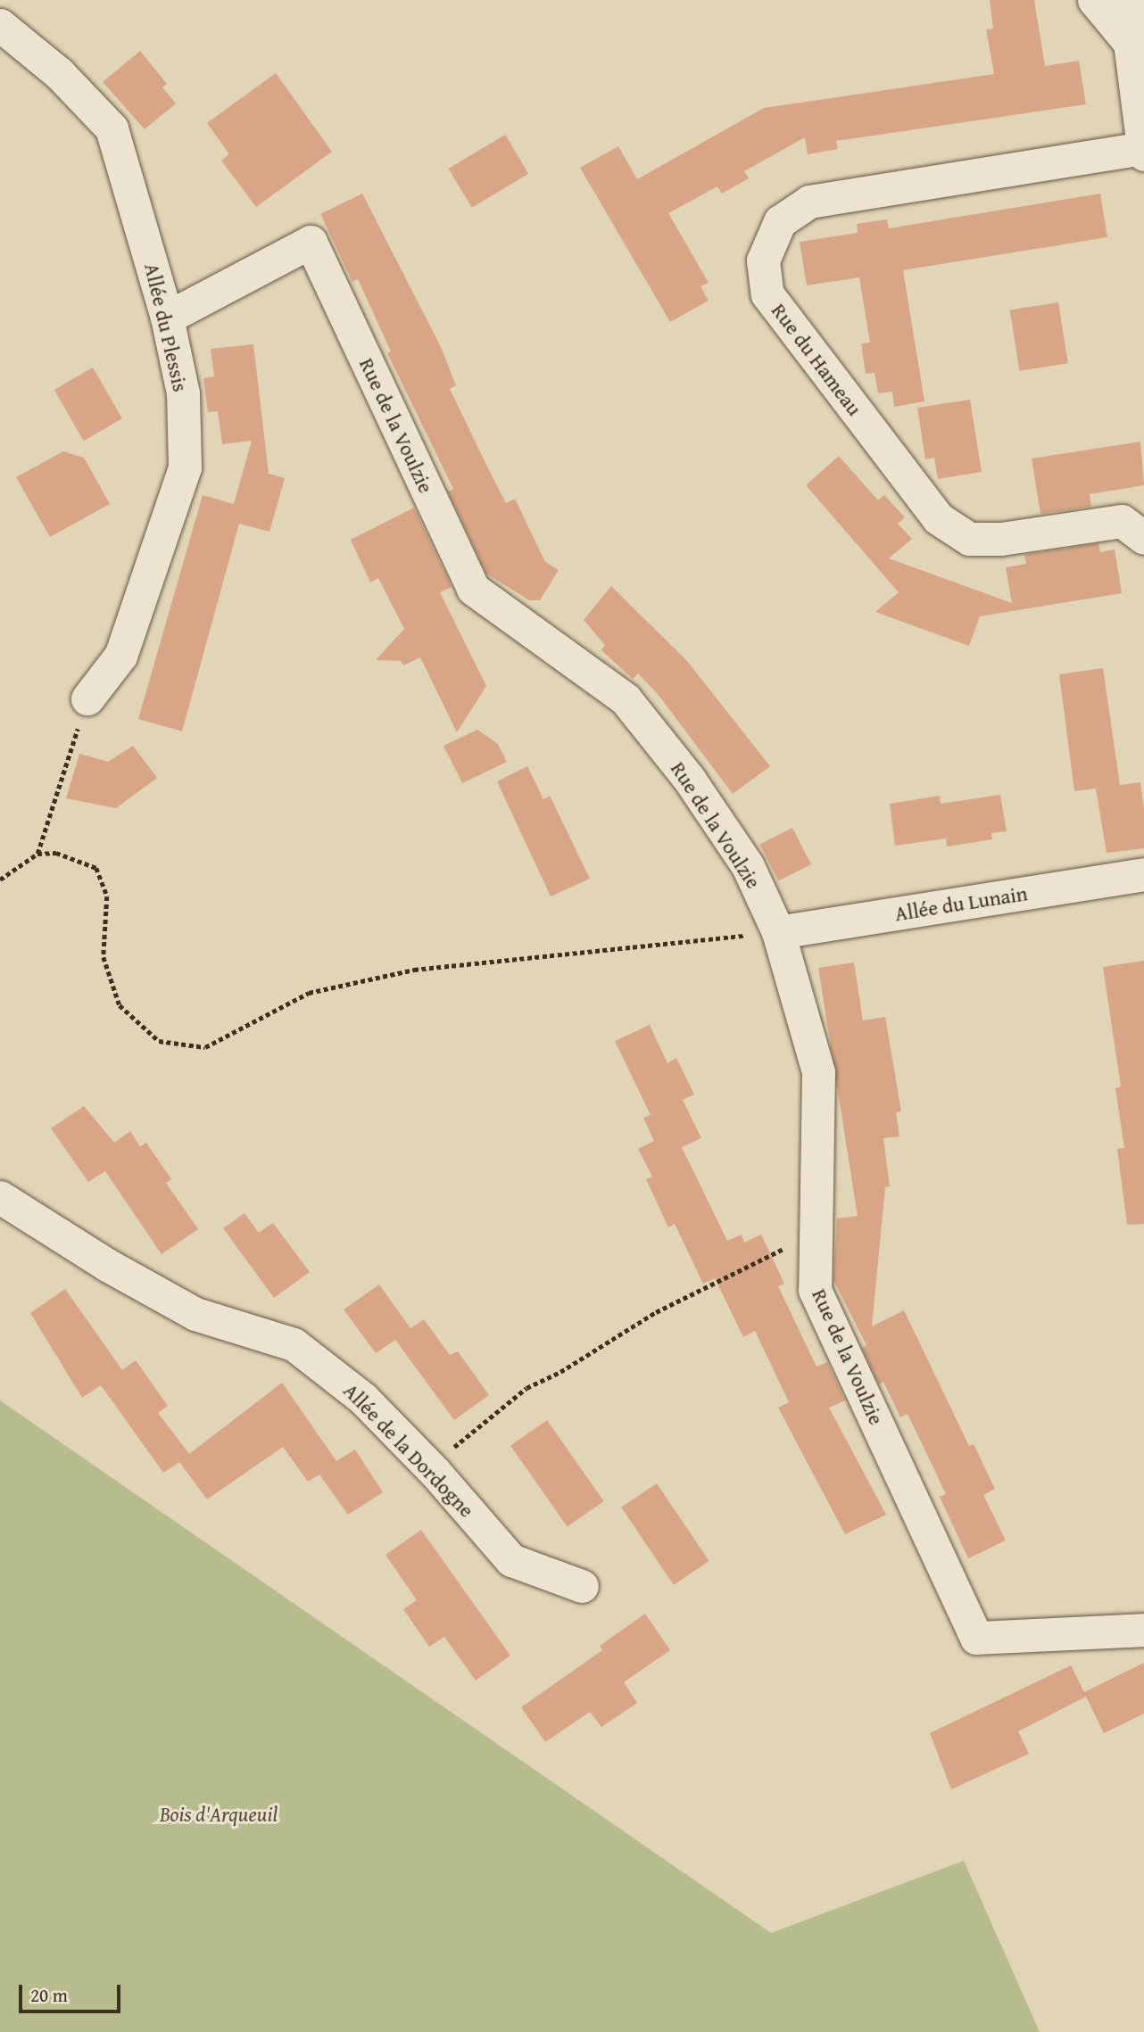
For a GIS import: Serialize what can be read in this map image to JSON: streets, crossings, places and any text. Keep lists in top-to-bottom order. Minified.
{"streets":{"street":["Allée du Plessis","Rue du Hameau","Rue de la Voulzie","Allée du Lunain","Allée de la Dordogne"]},"crossings":[["Allée du Plessis","Rue de la Voulzie"],["Rue de la Voulzie","Allée du Lunain"]],"parks":["Bois d'Arqueuil"],"scale_bar":"20 m"}
